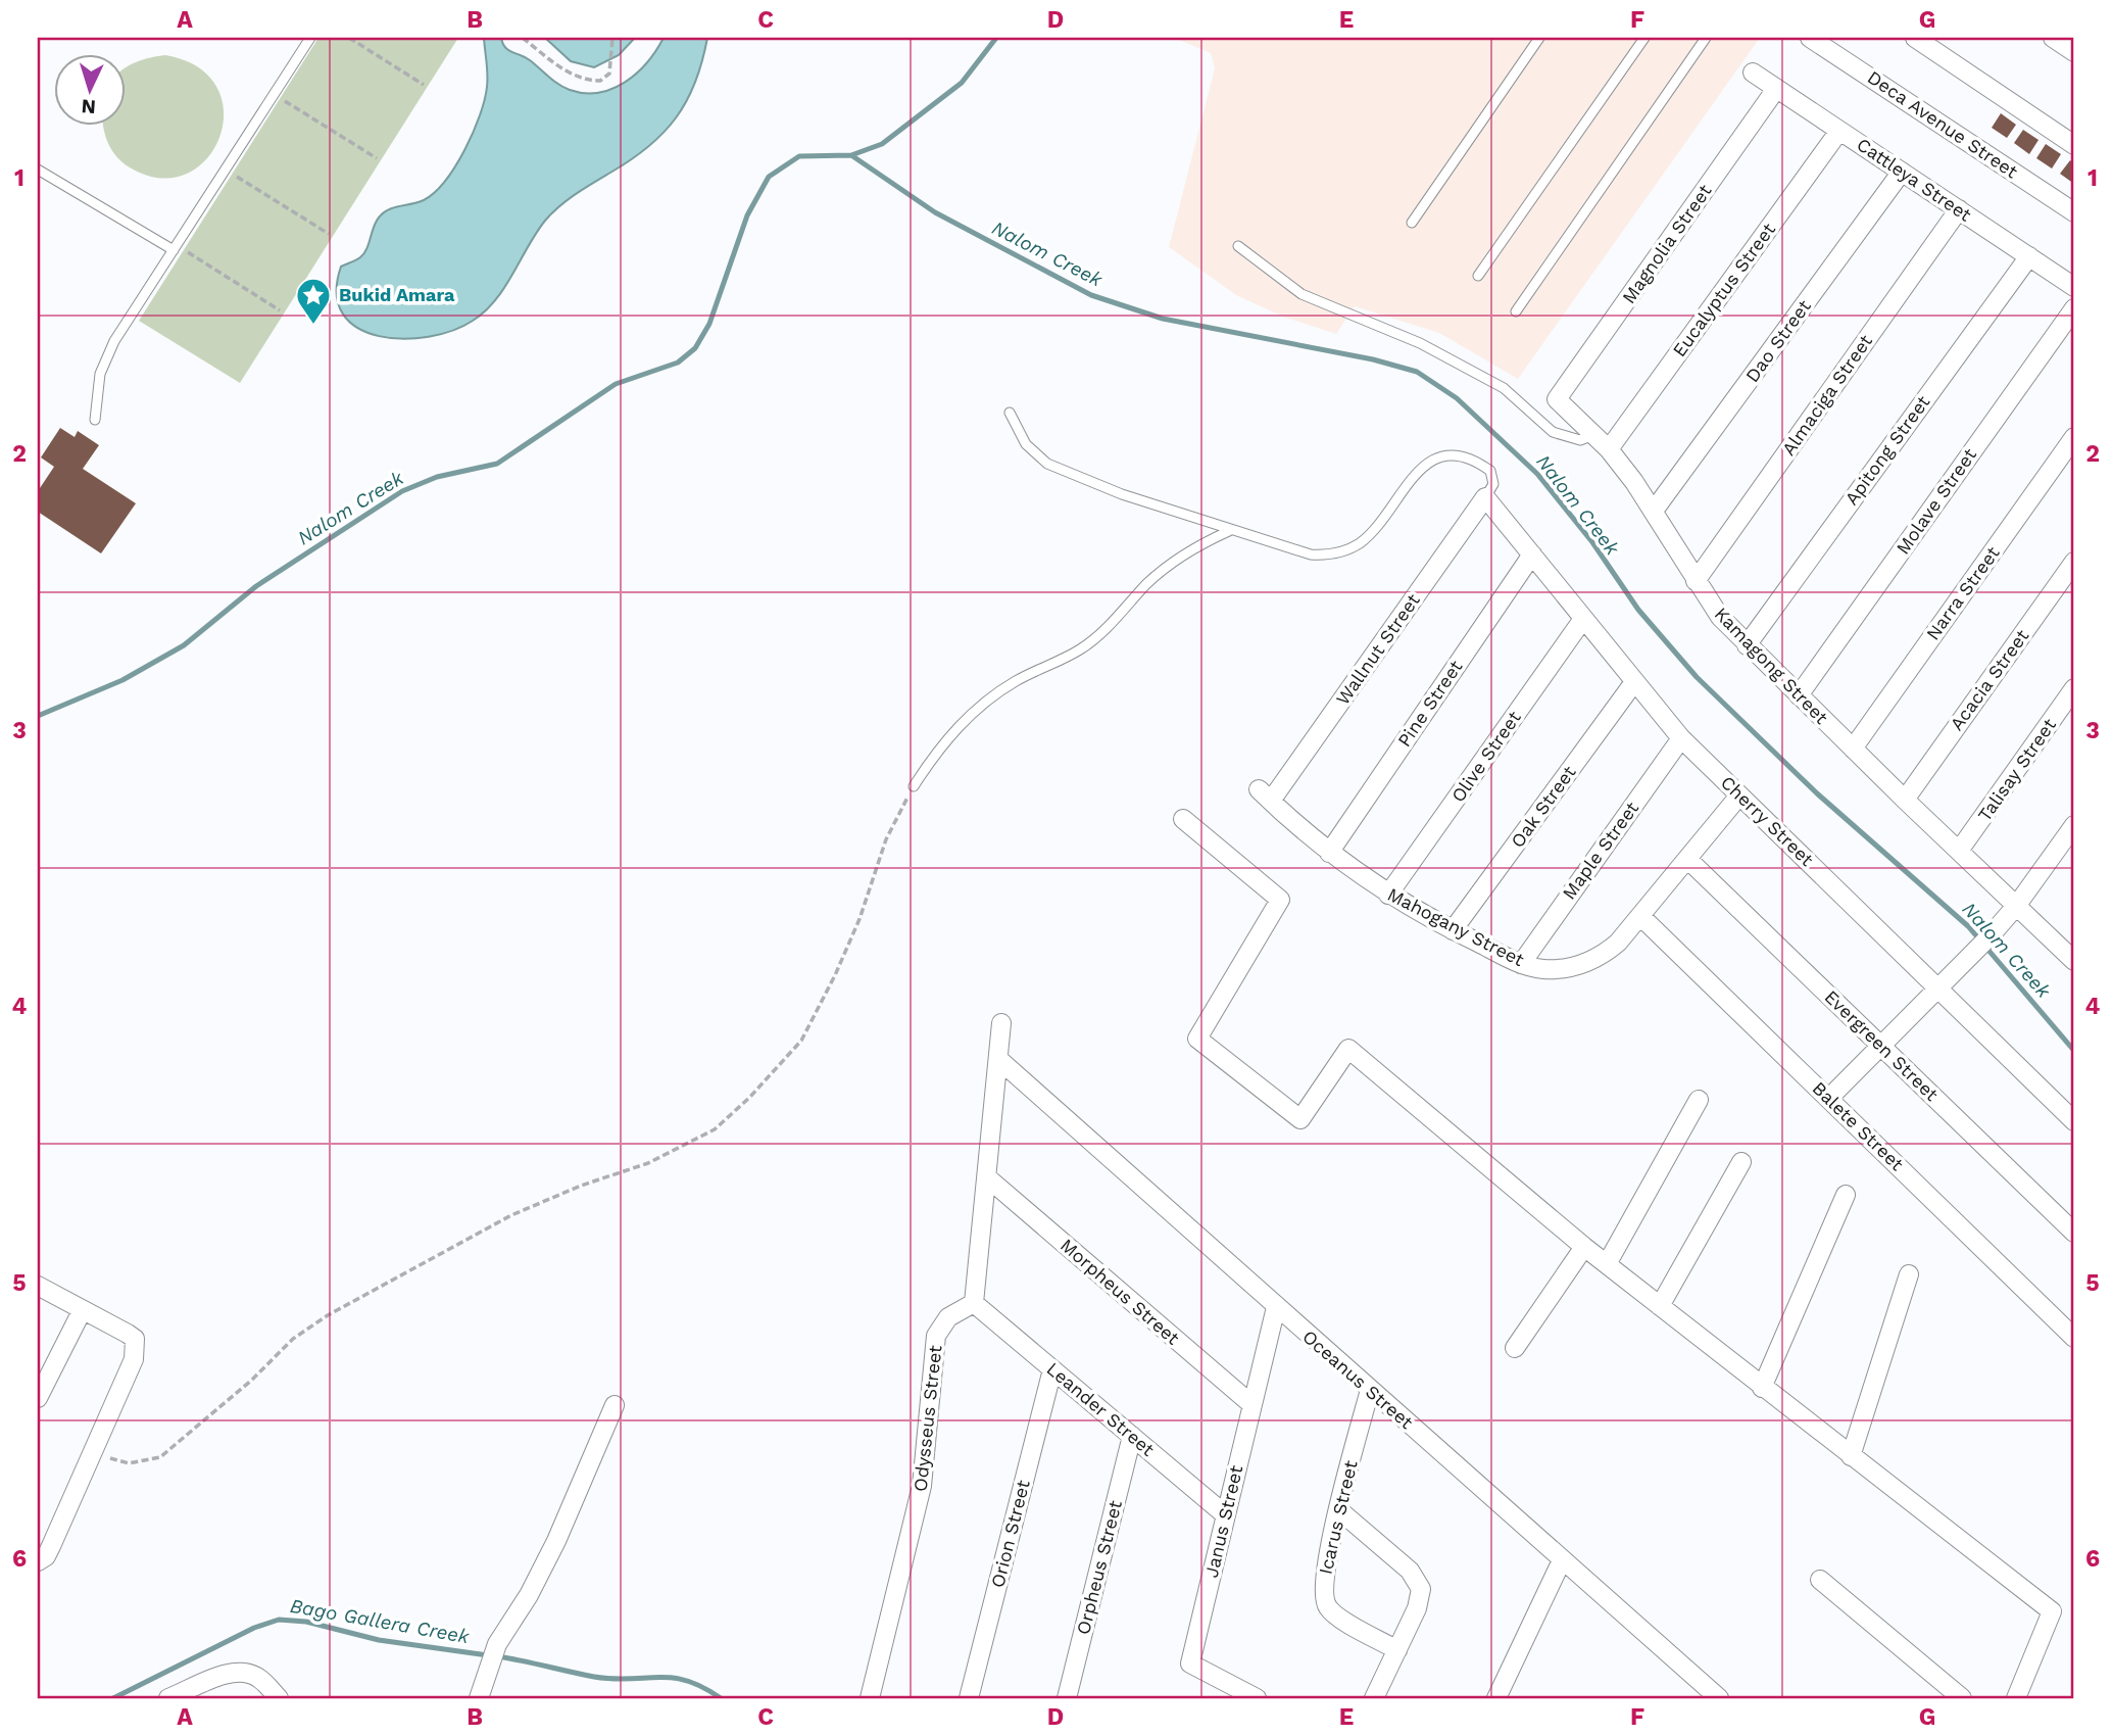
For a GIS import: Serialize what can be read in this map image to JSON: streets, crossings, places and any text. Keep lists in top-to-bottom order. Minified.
{"streets":{"street":["Deca Avenue Street","Cattleya Street","Magnolia Street","Eucalyptus Street","Dao Street","Almaciga Street","Apitong Street","Molave Street","Narra Street","Wallnut Street","Kamagong Street","Acacia Street","Pine Street","Olive Street","Talisay Street","Oak Street","Cherry Street","Maple Street","Mahogany Street","Evergreen Street","Balete Street","Morpheus Street","Oceanus Street","Leander Street","Odysseus Street","Icarus Street","Janus Street","Orion Street","Orpheus Street"]},"crossings":[["Cattleya Street","Magnolia Street"],["Cattleya Street","Eucalyptus Street"],["Cattleya Street","Dao Street"],["Cattleya Street","Almaciga Street"],["Cattleya Street","Apitong Street"],["Magnolia Street","Kamagong Street"],["Eucalyptus Street","Kamagong Street"],["Dao Street","Kamagong Street"],["Almaciga Street","Kamagong Street"],["Apitong Street","Kamagong Street"],["Molave Street","Kamagong Street"],["Narra Street","Kamagong Street"],["Wallnut Street","Cherry Street"],["Wallnut Street","Mahogany Street"],["Kamagong Street","Acacia Street"],["Kamagong Street","Talisay Street"],["Pine Street","Cherry Street"],["Pine Street","Mahogany Street"],["Olive Street","Cherry Street"],["Olive Street","Mahogany Street"],["Oak Street","Cherry Street"],["Oak Street","Mahogany Street"],["Cherry Street","Maple Street"],["Cherry Street","Mahogany Street"],["Maple Street","Mahogany Street"],["Mahogany Street","Evergreen Street"],["Mahogany Street","Balete Street"],["Morpheus Street","Janus Street"],["Oceanus Street","Icarus Street"],["Oceanus Street","Janus Street"],["Leander Street","Odysseus Street"],["Leander Street","Janus Street"],["Leander Street","Orion Street"],["Leander Street","Orpheus Street"]],"water":["Nalom Creek","Bago Gallera Creek"],"places":{"place":["Bukid Amara"]},"north":"bottom","grid":{"columns":["A","B","C","D","E","F","G"],"rows":["1","2","3","4","5","6"]}}
